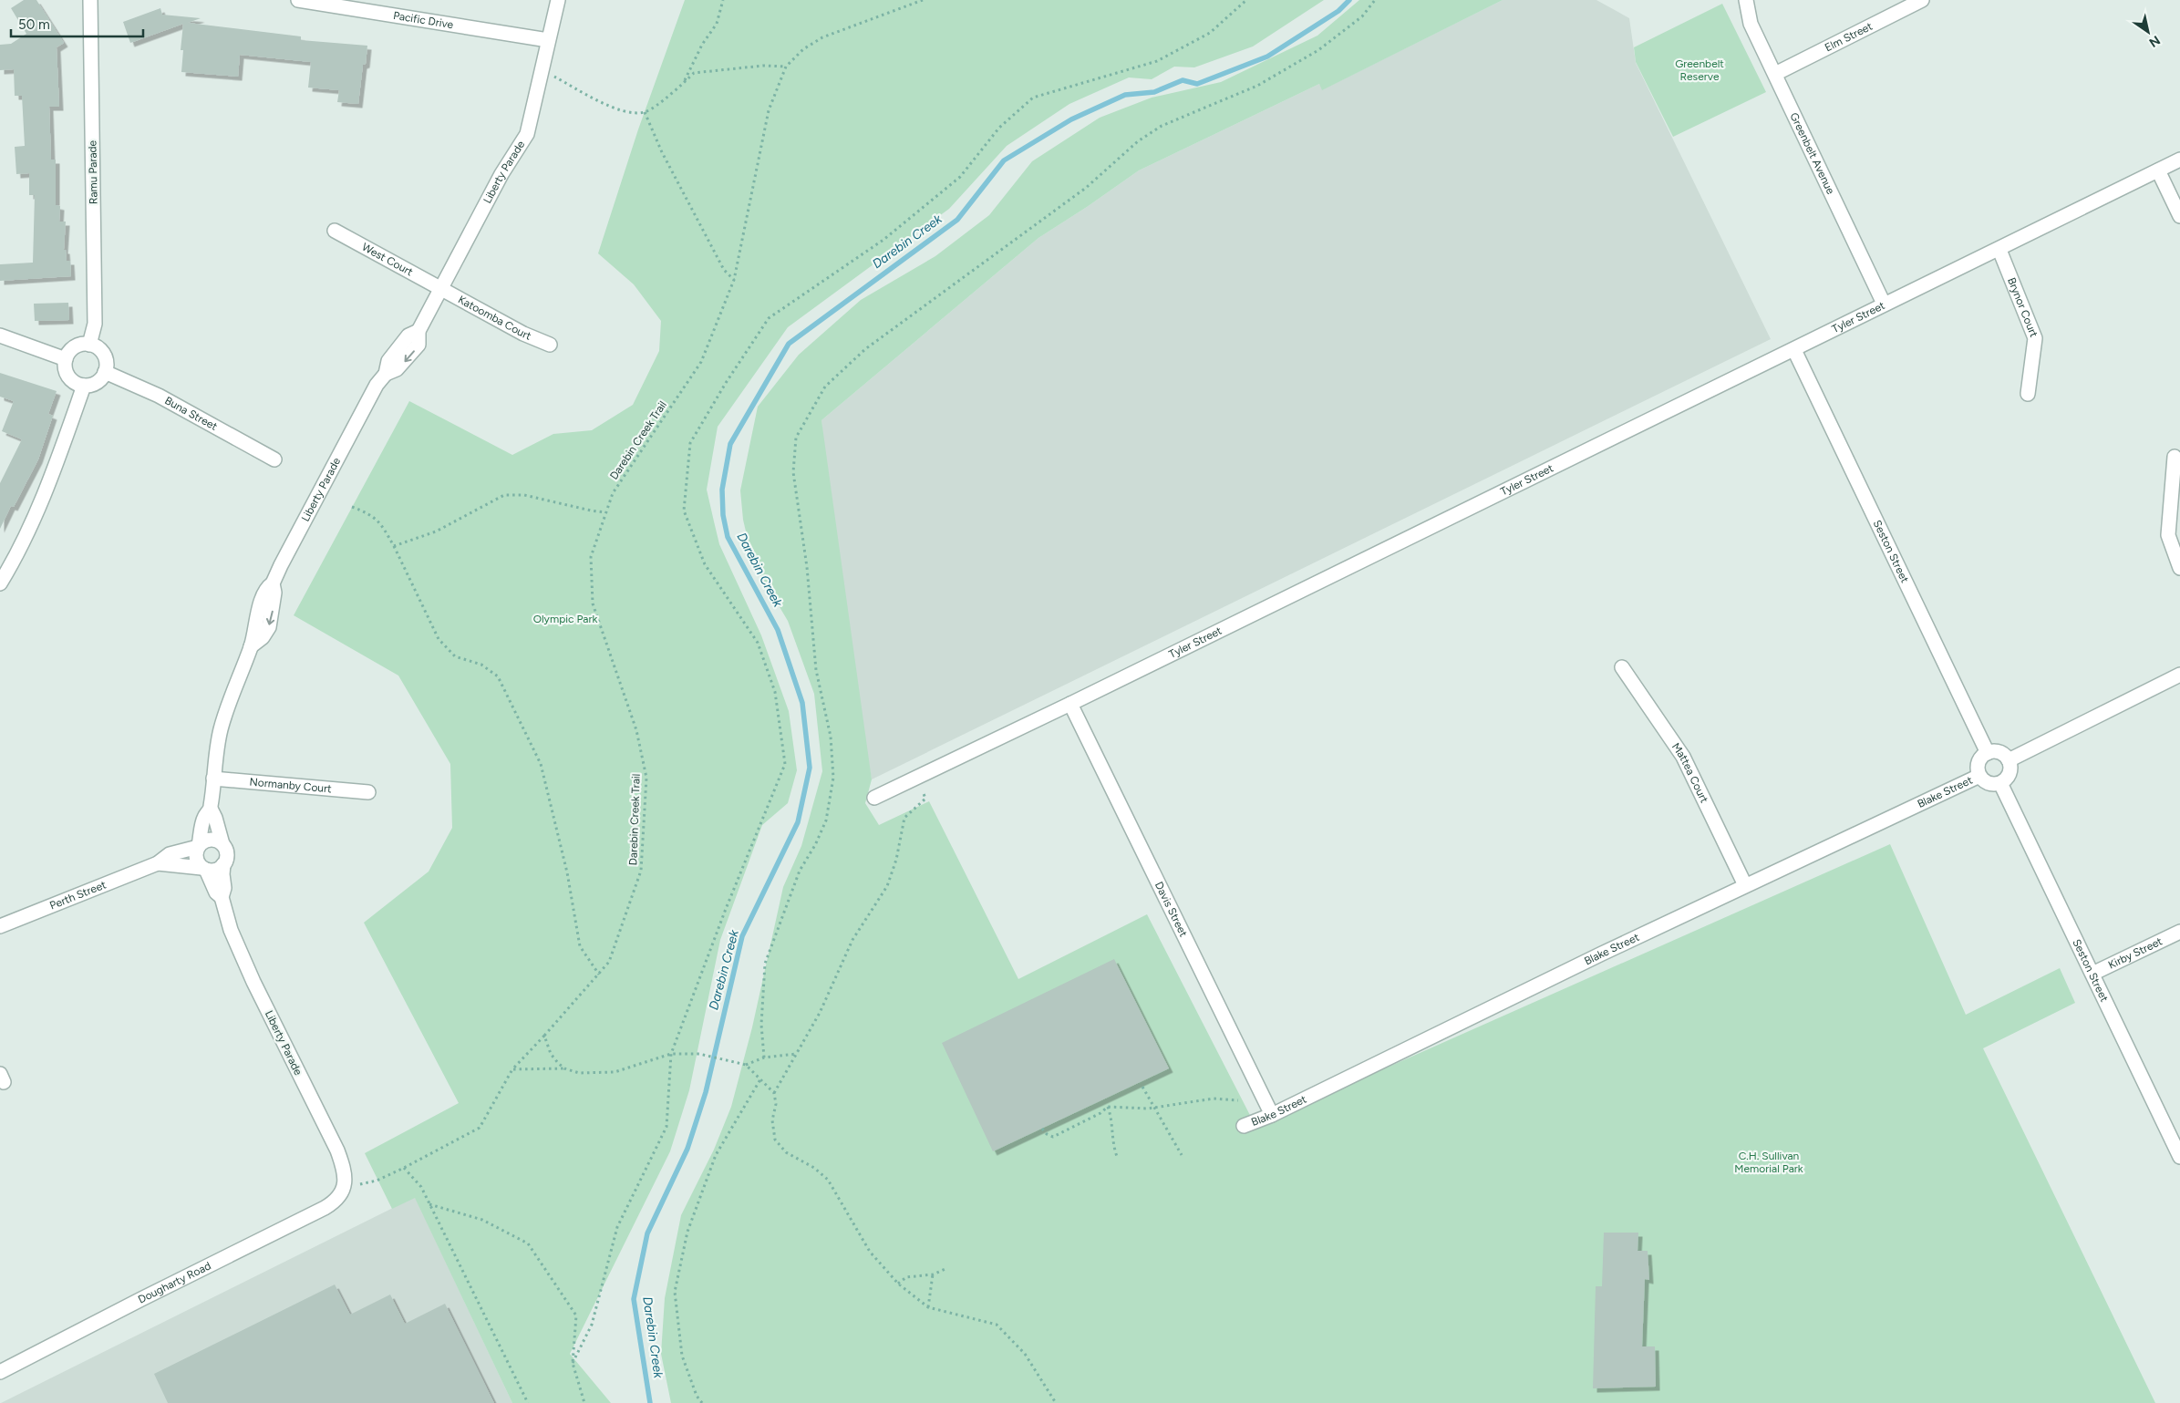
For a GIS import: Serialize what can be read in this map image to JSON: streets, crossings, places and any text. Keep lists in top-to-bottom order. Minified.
{"streets":{"street":["Pacific Drive","Elm Street","Greenbelt Avenue","Liberty Parade","Ramu Parade","West Court","Brynor Court","Tyler Street","Katoomba Court","Buna Street","Seston Street","Mattea Court","Normanby Court","Blake Street","Perth Street","Davis Street","Kirby Street","Dougharty Road"],"path":["Darebin Creek Trail"]},"crossings":[["Pacific Drive","Liberty Parade"],["Elm Street","Greenbelt Avenue"],["Greenbelt Avenue","Tyler Street"],["Liberty Parade","West Court"],["Liberty Parade","Katoomba Court"],["Liberty Parade","Darebin Creek Trail"],["Liberty Parade","Normanby Court"],["Liberty Parade","Perth Street"],["Liberty Parade","Dougharty Road"],["Ramu Parade","Buna Street"],["West Court","Katoomba Court"],["Brynor Court","Tyler Street"],["Tyler Street","Seston Street"],["Tyler Street","Davis Street"],["Darebin Creek Trail","Dougharty Road"],["Seston Street","Blake Street"],["Seston Street","Kirby Street"],["Mattea Court","Blake Street"],["Blake Street","Davis Street"]],"one_way":["Liberty Parade"],"water":["Darebin Creek"],"parks":["Greenbelt Reserve","Olympic Park","C.H. Sullivan Memorial Park"],"scale_bar":"50 m","north":"bottom right"}
